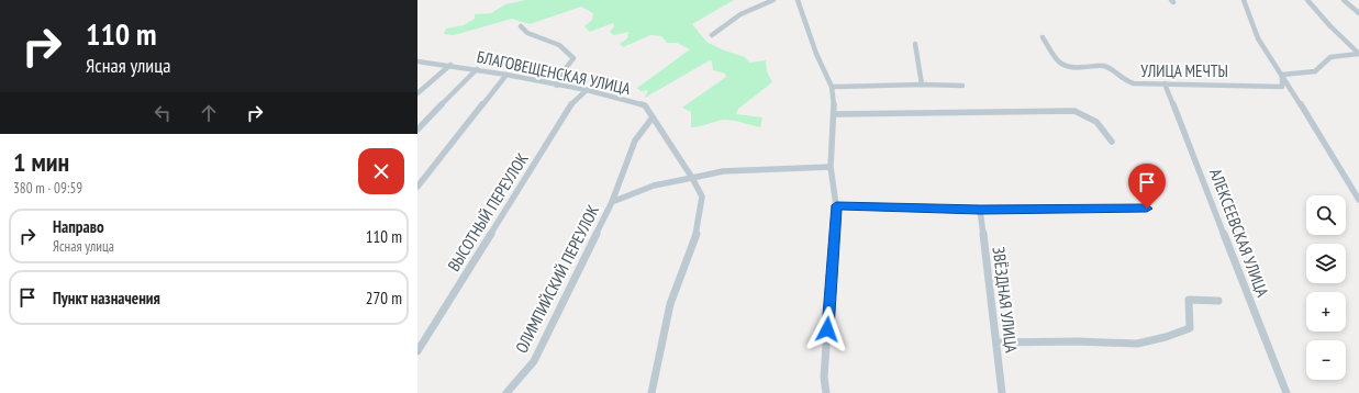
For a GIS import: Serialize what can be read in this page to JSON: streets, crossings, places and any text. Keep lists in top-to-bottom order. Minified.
{"streets":{"street":["УЛИЦА МЕЧТЫ","БЛАГОВЕЩЕНСКАЯ УЛИЦА","ВЫСОТНЫЙ ПЕРЕУЛОК","АЛЕКСЕЕВСКАЯ УЛИЦА","ОЛИМПИЙСКИЙ ПЕРЕУЛОК","ЗВЁЗДНАЯ УЛИЦА"]},"crossings":[["УЛИЦА МЕЧТЫ","АЛЕКСЕЕВСКАЯ УЛИЦА"],["БЛАГОВЕЩЕНСКАЯ УЛИЦА","ВЫСОТНЫЙ ПЕРЕУЛОК"],["БЛАГОВЕЩЕНСКАЯ УЛИЦА","ОЛИМПИЙСКИЙ ПЕРЕУЛОК"]],"page":{"turn":["110 m","Ясная улица"],"heading":["1 мин","380 m · 09:59"],"map_buttons":["+","−"],"list":[{"name":"Направо","note":"Ясная улица","value":"110 m"},{"name":"Пункт назначения","value":"270 m"}]}}
